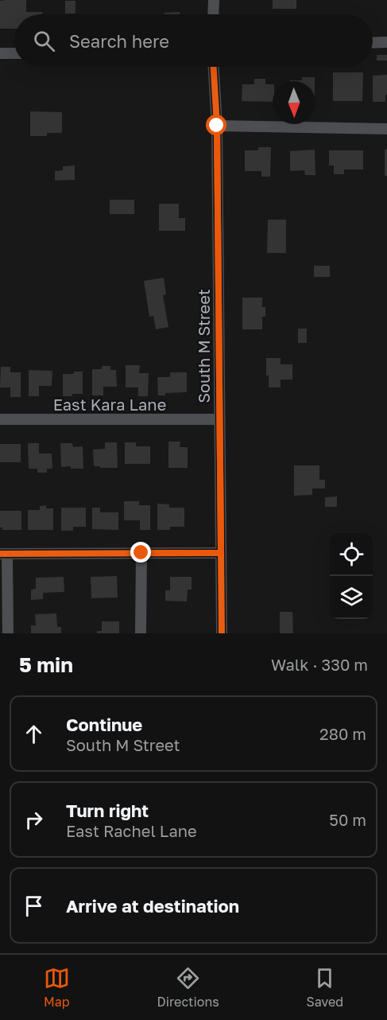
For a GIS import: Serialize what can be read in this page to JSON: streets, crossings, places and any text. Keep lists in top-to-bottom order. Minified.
{"streets":{"street":["South M Street","East Kara Lane"]},"crossings":[["South M Street","East Kara Lane"]],"north":"bottom","page":{"search":"Search here","heading":["5 min","Walk · 330 m"],"list":[["Continue","South M Street","280 m"],["Turn right","East Rachel Lane","50 m"],"Arrive at destination"],"nav":["Map","Directions","Saved"]}}
